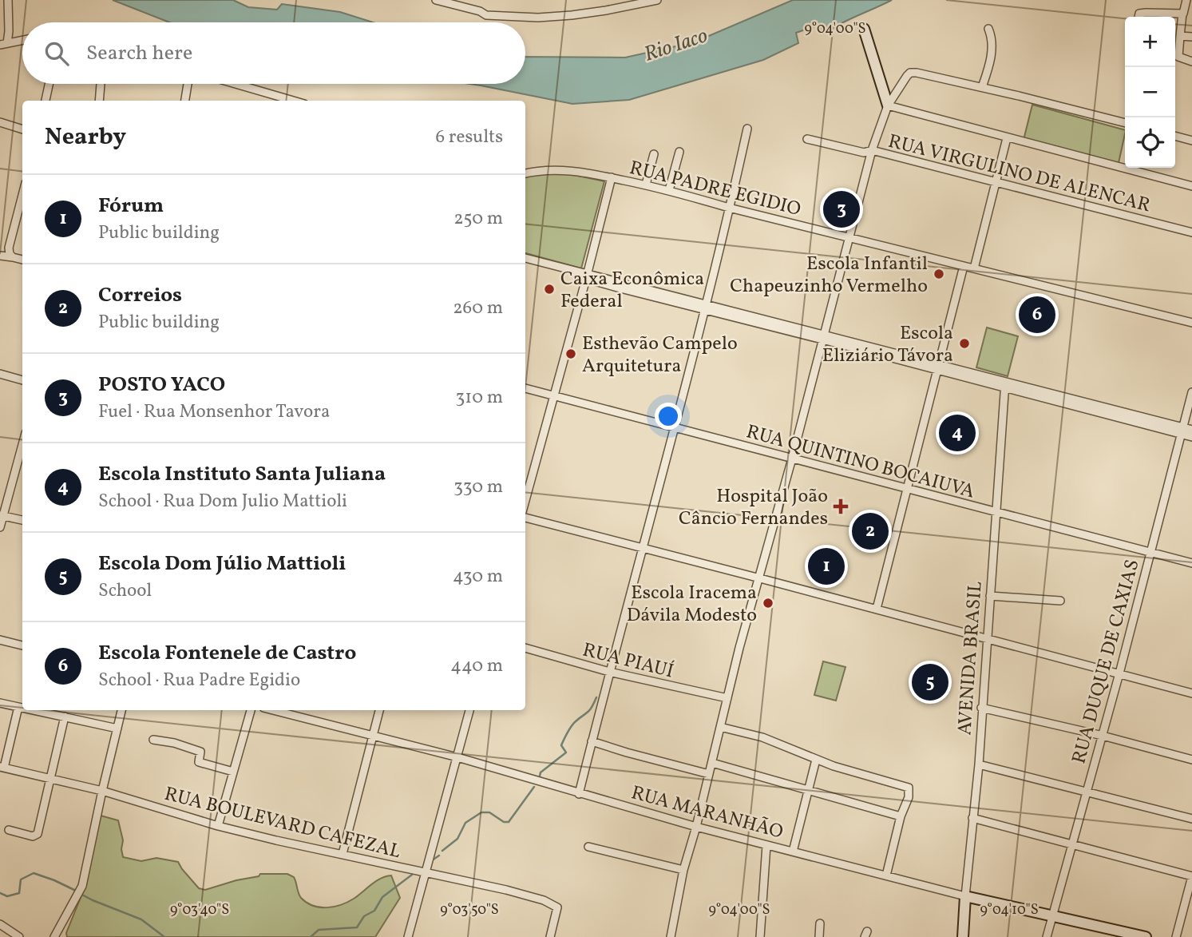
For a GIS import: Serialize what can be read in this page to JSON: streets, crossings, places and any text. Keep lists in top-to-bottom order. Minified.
{"streets":{"street":["RUA VIRGULINO DE ALENCAR","RUA PADRE EGIDIO","RUA QUINTINO BOCAIUVA","AVENIDA BRASIL","RUA PIAUÍ","RUA DUQUE DE CAXIAS","RUA MARANHÃO","RUA BOULEVARD CAFEZAL"]},"crossings":[["RUA QUINTINO BOCAIUVA","AVENIDA BRASIL"],["RUA QUINTINO BOCAIUVA","RUA DUQUE DE CAXIAS"],["AVENIDA BRASIL","RUA MARANHÃO"],["RUA DUQUE DE CAXIAS","RUA MARANHÃO"]],"water":["Rio Iaco"],"places":{"other":["Escola Infantil Chapeuzinho Vermelho","Caixa Econômica Federal","Escola Eliziário Távora","Esthevão Campelo Arquitetura","Escola Iracema Dávila Modesto"],"health":["Hospital João Câncio Fernandes"]},"page":{"map_buttons":["+","−"],"search":"Search here","heading":["Nearby","6 results"],"list":[{"mark":"1","name":"Fórum","note":"Public building","value":"250 m"},{"mark":"2","name":"Correios","note":"Public building","value":"260 m"},{"mark":"3","name":"POSTO YACO","note":"Fuel · Rua Monsenhor Tavora","value":"310 m"},{"mark":"4","name":"Escola Instituto Santa Juliana","note":"School · Rua Dom Julio Mattioli","value":"330 m"},{"mark":"5","name":"Escola Dom Júlio Mattioli","note":"School","value":"430 m"},{"mark":"6","name":"Escola Fontenele de Castro","note":"School · Rua Padre Egidio","value":"440 m"}],"pins":["3","6","4","2","1","5"]},"coordinates":["9°04'00\"S","9°03'40\"S","9°03'50\"S","9°04'10\"S"]}
